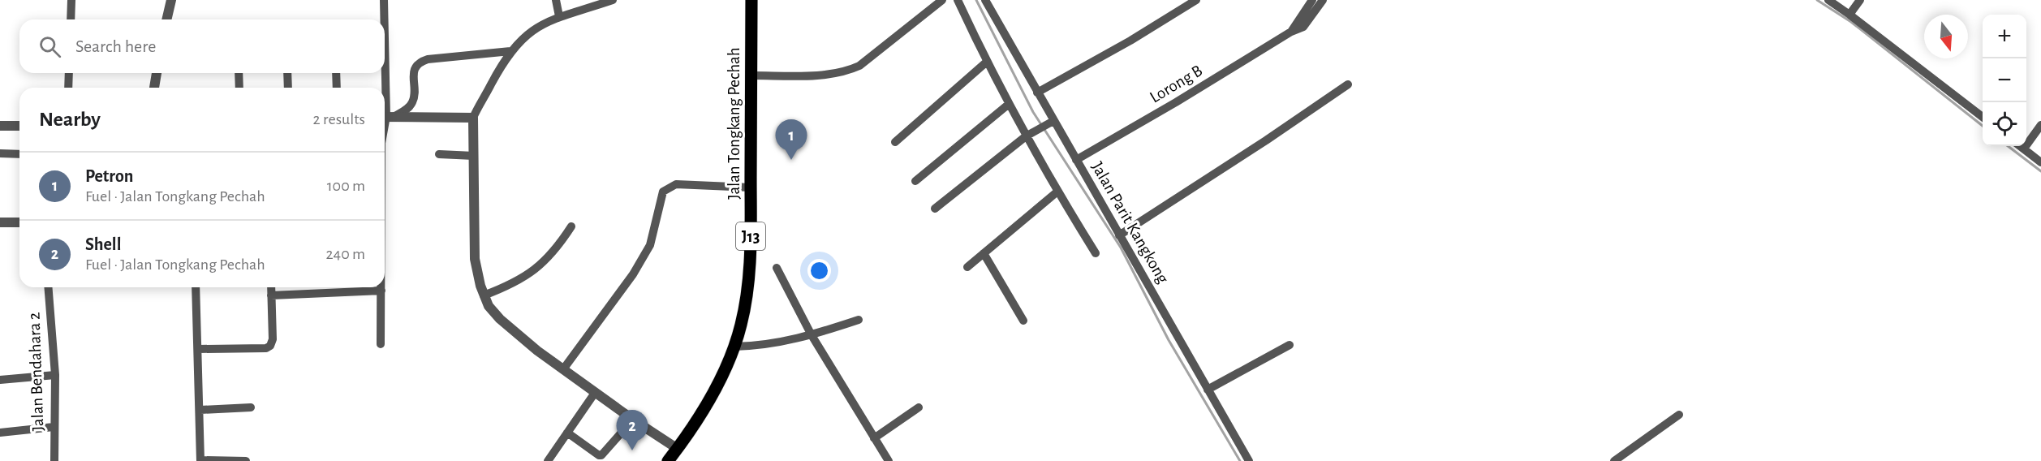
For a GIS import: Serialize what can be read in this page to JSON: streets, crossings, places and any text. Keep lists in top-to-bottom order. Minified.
{"streets":{"main road":["Jalan Tongkang Pechah","J13"],"street":["Lorong B","Jalan Parit Kangkong","Jalan Bendahara 2"]},"crossings":[["Lorong B","Jalan Parit Kangkong"]],"north":"bottom","page":{"map_buttons":["+","−"],"search":"Search here","heading":["Nearby","2 results"],"pins":["1","2"],"list":[{"mark":"1","name":"Petron","note":"Fuel · Jalan Tongkang Pechah","value":"100 m"},{"mark":"2","name":"Shell","note":"Fuel · Jalan Tongkang Pechah","value":"240 m"}]}}
